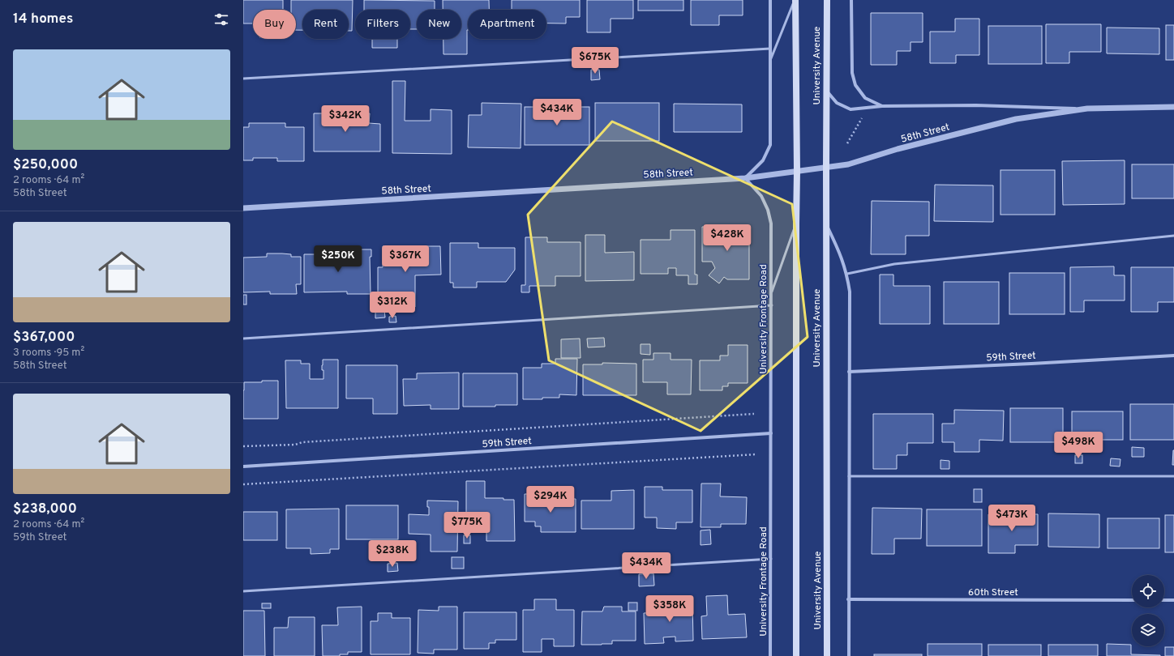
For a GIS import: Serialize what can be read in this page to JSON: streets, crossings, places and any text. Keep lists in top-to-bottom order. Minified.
{"streets":{"main road":["University Avenue"],"street":["58th Street","University Frontage Road","59th Street","60th Street"]},"crossings":[["University Avenue","58th Street"],["58th Street","University Frontage Road"],["University Frontage Road","59th Street"]],"page":{"heading":"14 homes","chip":["Buy","Rent","Filters","New","Apartment"],"list":[{"name":"$250,000","note":"2 rooms · 64 m² · 58th Street"},{"name":"$367,000","note":"3 rooms · 95 m² · 58th Street"},{"name":"$238,000","note":"2 rooms · 64 m² · 59th Street"}],"price":["$675K","$434K","$342K","$428K","$250K","$367K","$312K","$498K","$294K","$473K","$775K","$238K","$434K","$358K"]}}
